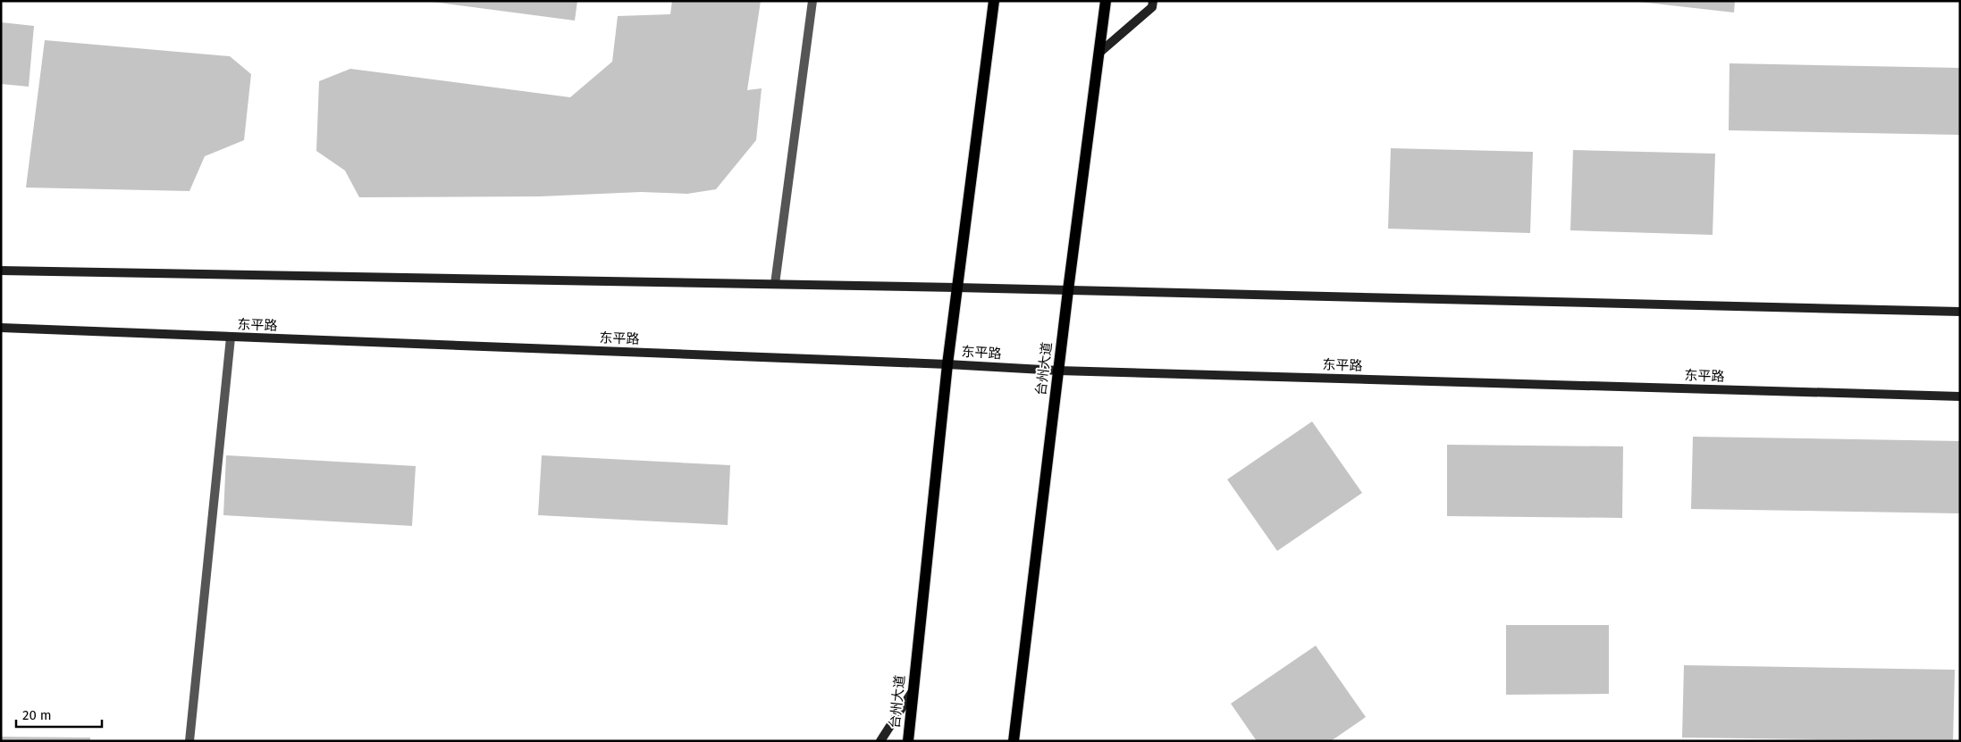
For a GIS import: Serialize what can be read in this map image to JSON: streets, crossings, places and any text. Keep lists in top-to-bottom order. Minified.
{"streets":{"main road":["东平路","台州大道"]},"crossings":[["东平路","台州大道"]],"scale_bar":"20 m"}
